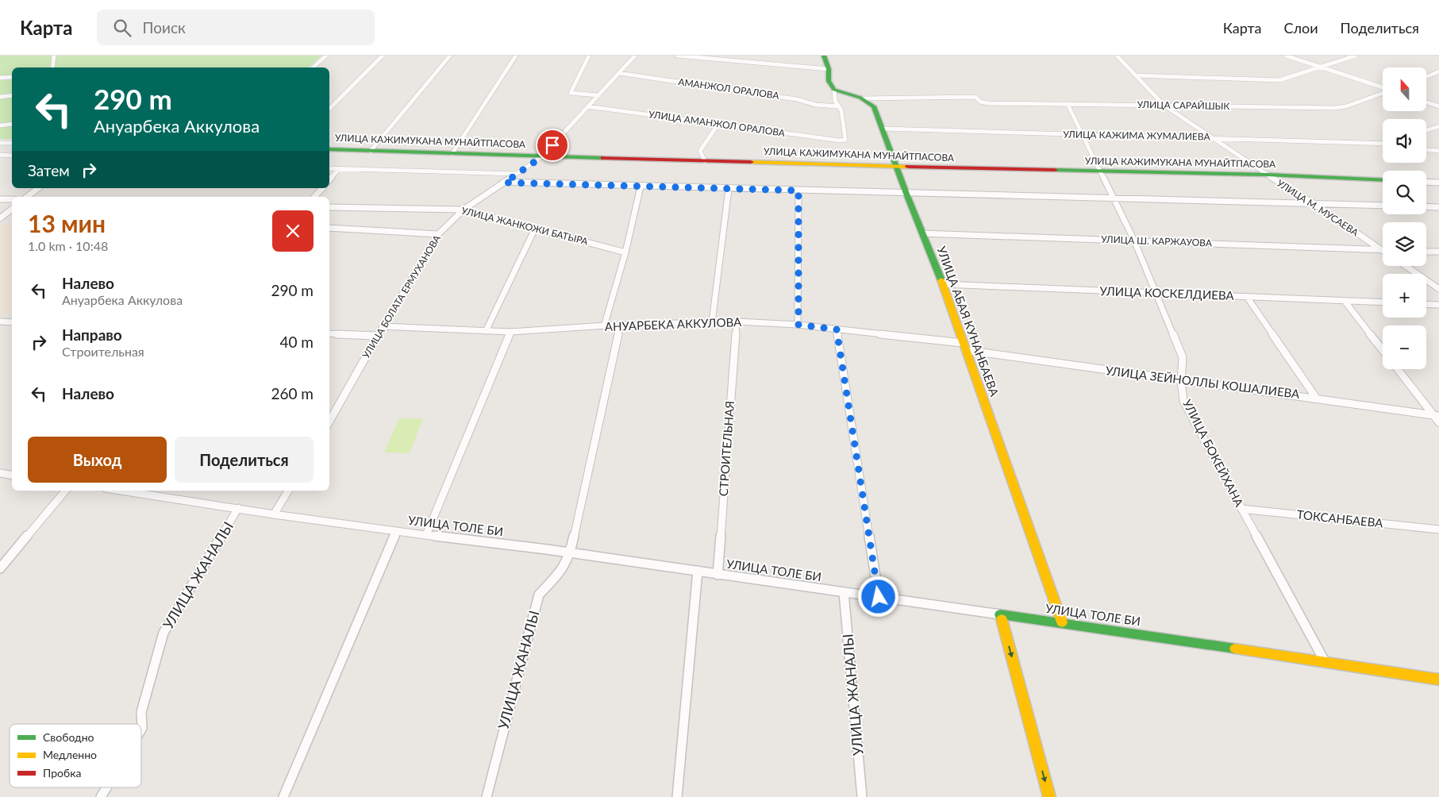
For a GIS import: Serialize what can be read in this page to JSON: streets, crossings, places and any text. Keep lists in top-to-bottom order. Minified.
{"streets":{"street":["АМАНЖОЛ ОРАЛОВА","УЛИЦА САРАЙШЫК","УЛИЦА АМАНЖОЛ ОРАЛОВА","УЛИЦА КАЖИМА ЖУМАЛИЕВА","УЛИЦА КАЖИМУКАНА МУНАЙТПАСОВА","УЛИЦА М. МУСАЕВА","УЛИЦА ЖАНКОЖИ БАТЫРА","УЛИЦА Ш. КАРЖАУОВА","УЛИЦА КОСКЕЛДИЕВА","УЛИЦА БОЛАТА ЕРМУХАНОВА","УЛИЦА АБАЯ КУНАНБАЕВА","АНУАРБЕКА АККУЛОВА","УЛИЦА ЗЕЙНОЛЛЫ КОШАЛИЕВА","СТРОИТЕЛЬНАЯ","УЛИЦА БОКЕЙХАНА","ТОКСАНБАЕВА","УЛИЦА ТОЛЕ БИ","УЛИЦА ЖАНАЛЫ"]},"crossings":[["АМАНЖОЛ ОРАЛОВА","УЛИЦА БОЛАТА ЕРМУХАНОВА"],["УЛИЦА САРАЙШЫК","УЛИЦА М. МУСАЕВА"],["УЛИЦА САРАЙШЫК","УЛИЦА БОКЕЙХАНА"],["УЛИЦА АМАНЖОЛ ОРАЛОВА","УЛИЦА БОЛАТА ЕРМУХАНОВА"],["УЛИЦА КАЖИМА ЖУМАЛИЕВА","УЛИЦА М. МУСАЕВА"],["УЛИЦА КАЖИМА ЖУМАЛИЕВА","УЛИЦА АБАЯ КУНАНБАЕВА"],["УЛИЦА КАЖИМА ЖУМАЛИЕВА","УЛИЦА БОКЕЙХАНА"],["УЛИЦА КАЖИМУКАНА МУНАЙТПАСОВА","УЛИЦА М. МУСАЕВА"],["УЛИЦА КАЖИМУКАНА МУНАЙТПАСОВА","УЛИЦА БОЛАТА ЕРМУХАНОВА"],["УЛИЦА КАЖИМУКАНА МУНАЙТПАСОВА","УЛИЦА АБАЯ КУНАНБАЕВА"],["УЛИЦА КАЖИМУКАНА МУНАЙТПАСОВА","УЛИЦА БОКЕЙХАНА"],["УЛИЦА М. МУСАЕВА","УЛИЦА Ш. КАРЖАУОВА"],["УЛИЦА ЖАНКОЖИ БАТЫРА","УЛИЦА БОЛАТА ЕРМУХАНОВА"],["УЛИЦА Ш. КАРЖАУОВА","УЛИЦА АБАЯ КУНАНБАЕВА"],["УЛИЦА Ш. КАРЖАУОВА","УЛИЦА БОКЕЙХАНА"],["УЛИЦА КОСКЕЛДИЕВА","УЛИЦА АБАЯ КУНАНБАЕВА"],["УЛИЦА КОСКЕЛДИЕВА","УЛИЦА БОКЕЙХАНА"],["УЛИЦА БОЛАТА ЕРМУХАНОВА","АНУАРБЕКА АККУЛОВА"],["УЛИЦА АБАЯ КУНАНБАЕВА","АНУАРБЕКА АККУЛОВА"],["УЛИЦА АБАЯ КУНАНБАЕВА","УЛИЦА ЗЕЙНОЛЛЫ КОШАЛИЕВА"],["УЛИЦА АБАЯ КУНАНБАЕВА","УЛИЦА ТОЛЕ БИ"],["АНУАРБЕКА АККУЛОВА","УЛИЦА ЗЕЙНОЛЛЫ КОШАЛИЕВА"],["АНУАРБЕКА АККУЛОВА","СТРОИТЕЛЬНАЯ"],["УЛИЦА ЗЕЙНОЛЛЫ КОШАЛИЕВА","УЛИЦА БОКЕЙХАНА"],["СТРОИТЕЛЬНАЯ","УЛИЦА ТОЛЕ БИ"],["УЛИЦА БОКЕЙХАНА","ТОКСАНБАЕВА"],["УЛИЦА БОКЕЙХАНА","УЛИЦА ТОЛЕ БИ"],["УЛИЦА ТОЛЕ БИ","УЛИЦА ЖАНАЛЫ"]],"legend":["Свободно","Медленно","Пробка"],"north":"top","page":{"header":"Карта","search":"Поиск","nav":["Карта","Слои","Поделиться"],"map_buttons":["+","−"],"turn":["290 m","Ануарбека Аккулова"],"then":"Затем","heading":["13 мин","1.0 km · 10:48"],"list":[{"name":"Налево","note":"Ануарбека Аккулова","value":"290 m"},{"name":"Направо","note":"Строительная","value":"40 m"},{"name":"Налево","value":"260 m"}],"buttons":["Выход","Поделиться"]}}
